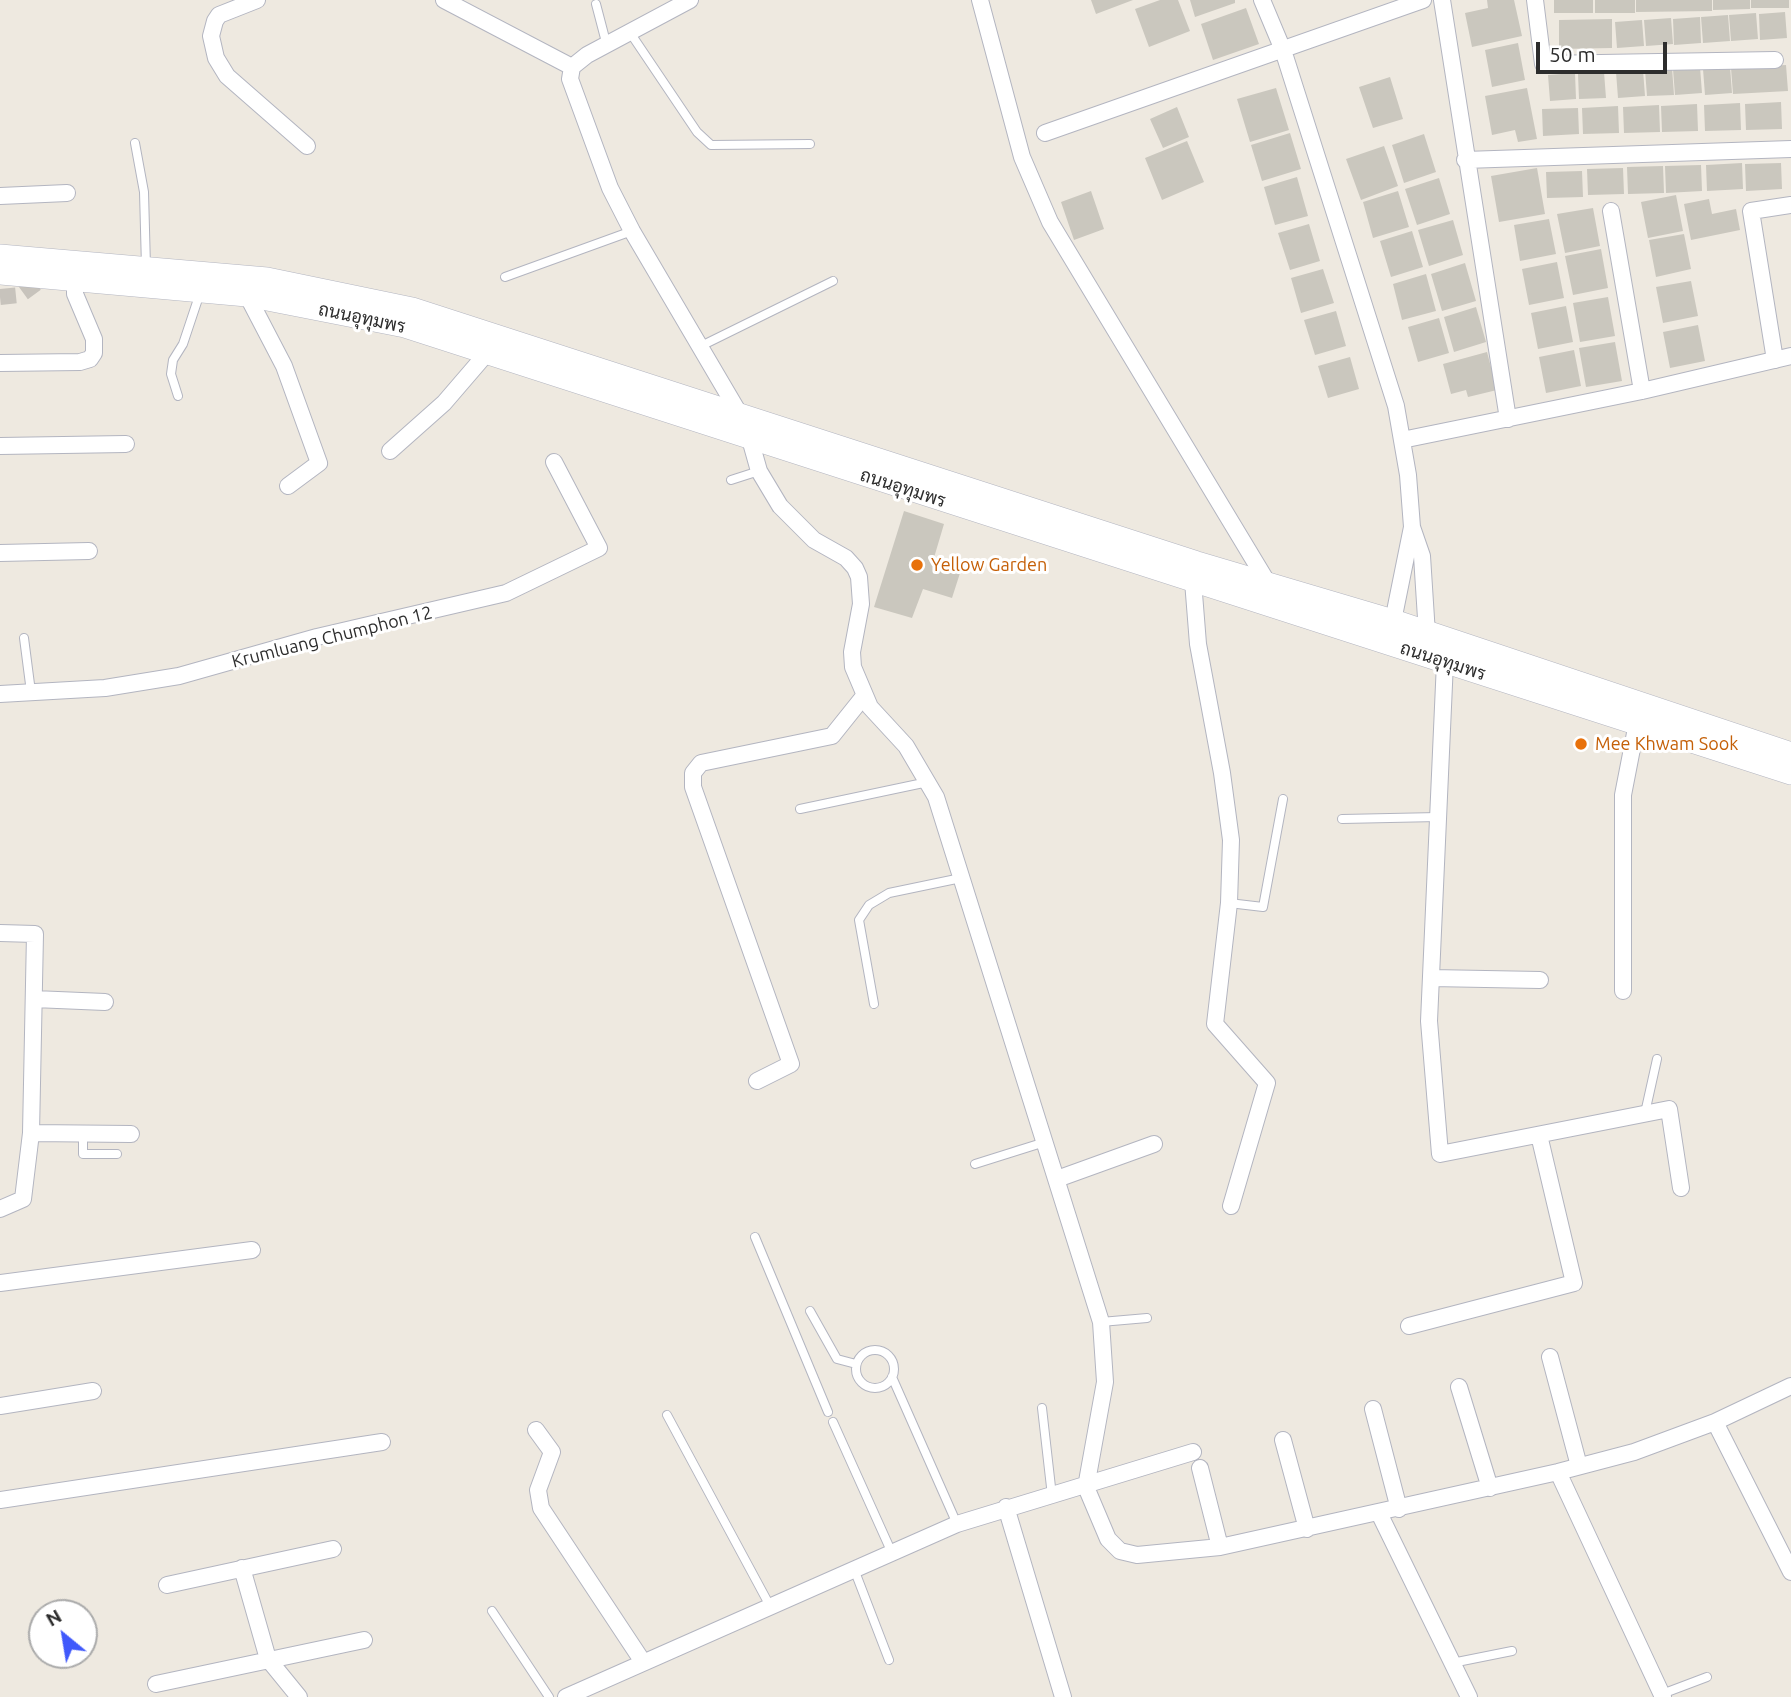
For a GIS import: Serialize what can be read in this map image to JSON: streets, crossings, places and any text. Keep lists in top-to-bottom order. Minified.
{"streets":{"street":["ถนนอุทุมพร","Krumluang Chumphon 12"]},"places":["Yellow Garden","Mee Khwam Sook"],"scale_bar":"50 m","north":"top left"}
